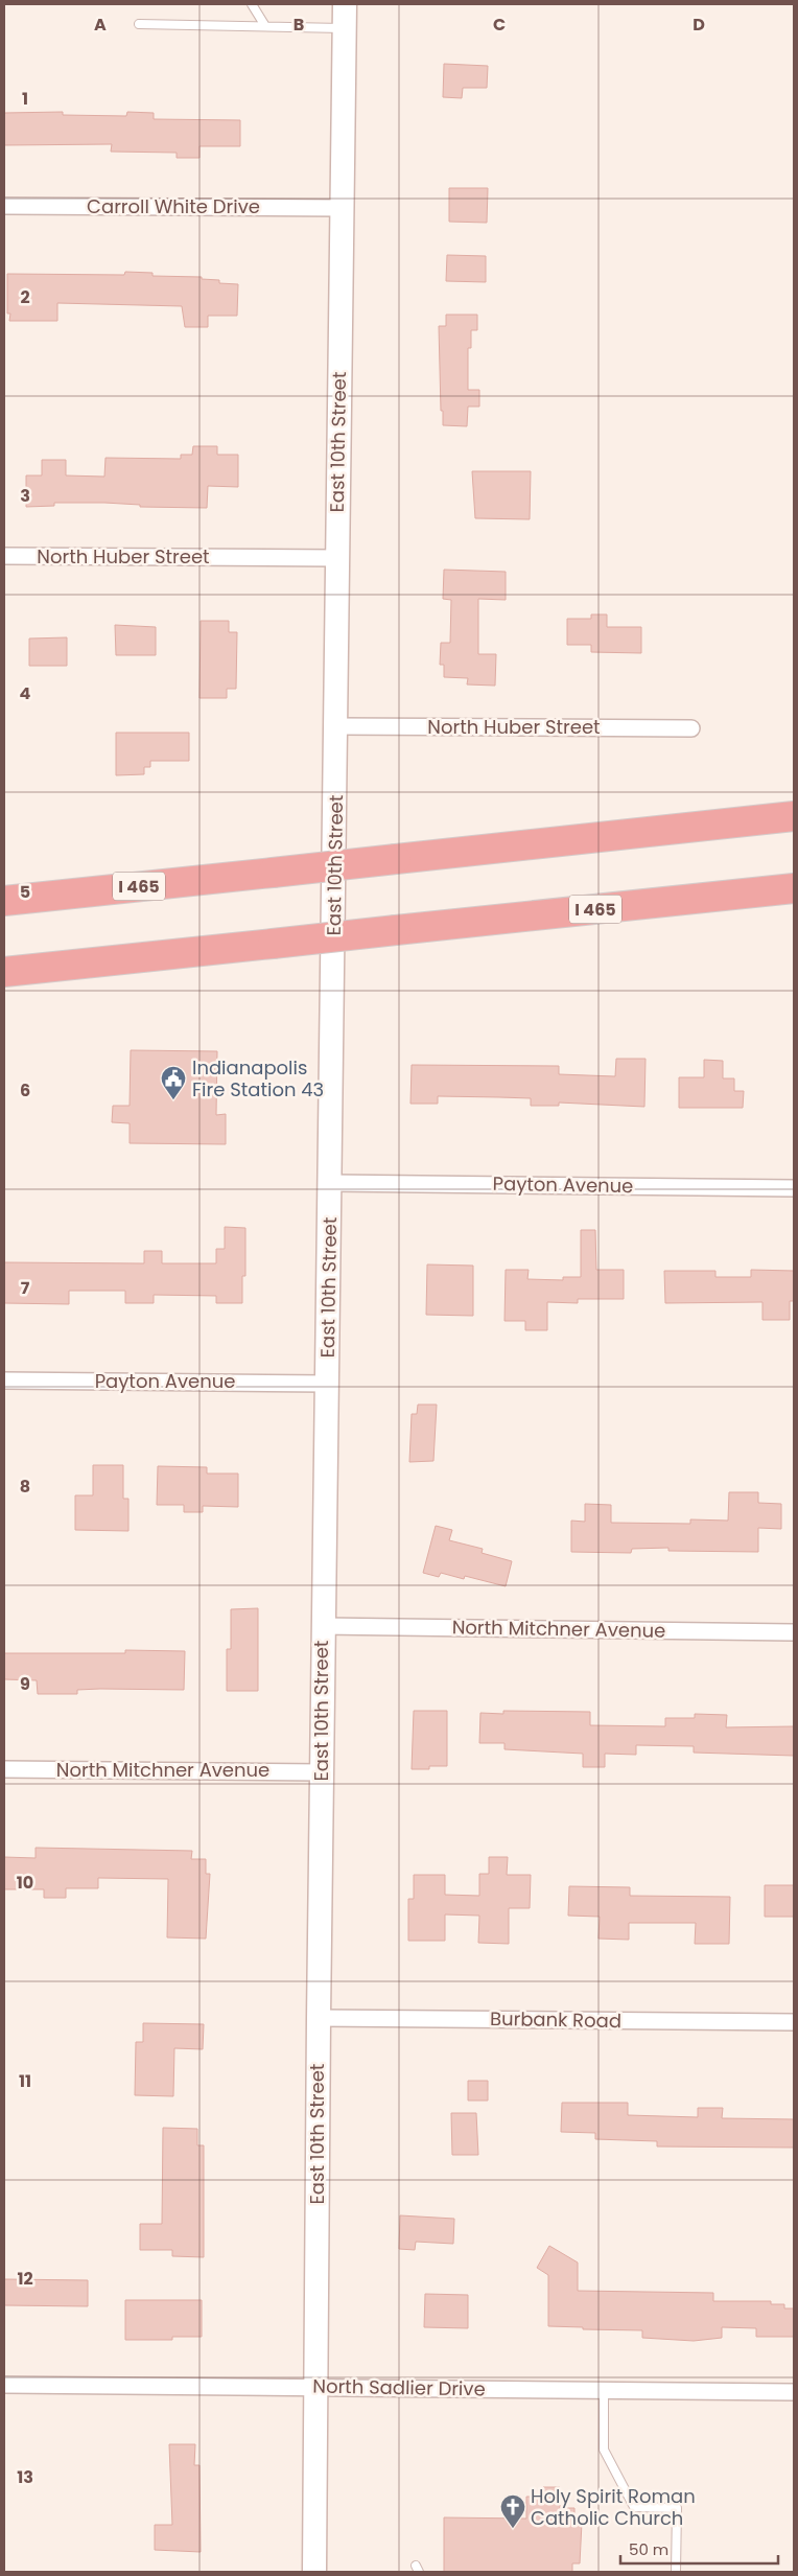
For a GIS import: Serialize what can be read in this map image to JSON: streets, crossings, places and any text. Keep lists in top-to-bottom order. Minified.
{"streets":{"highway":["I 465"],"main road":["East 10th Street"],"street":["Carroll White Drive","North Huber Street","Payton Avenue","North Mitchner Avenue","Burbank Road","North Sadlier Drive"]},"crossings":[["Carroll White Drive","East 10th Street"],["East 10th Street","North Huber Street"],["East 10th Street","Payton Avenue"],["East 10th Street","North Mitchner Avenue"],["East 10th Street","Burbank Road"],["East 10th Street","North Sadlier Drive"]],"places":{"public building":["Indianapolis Fire Station 43"],"church":["Holy Spirit Roman Catholic Church"]},"scale_bar":"50 m","grid":{"columns":["A","B","C","D"],"rows":["1","2","3","4","5","6","7","8","9","10","11","12","13"]}}
